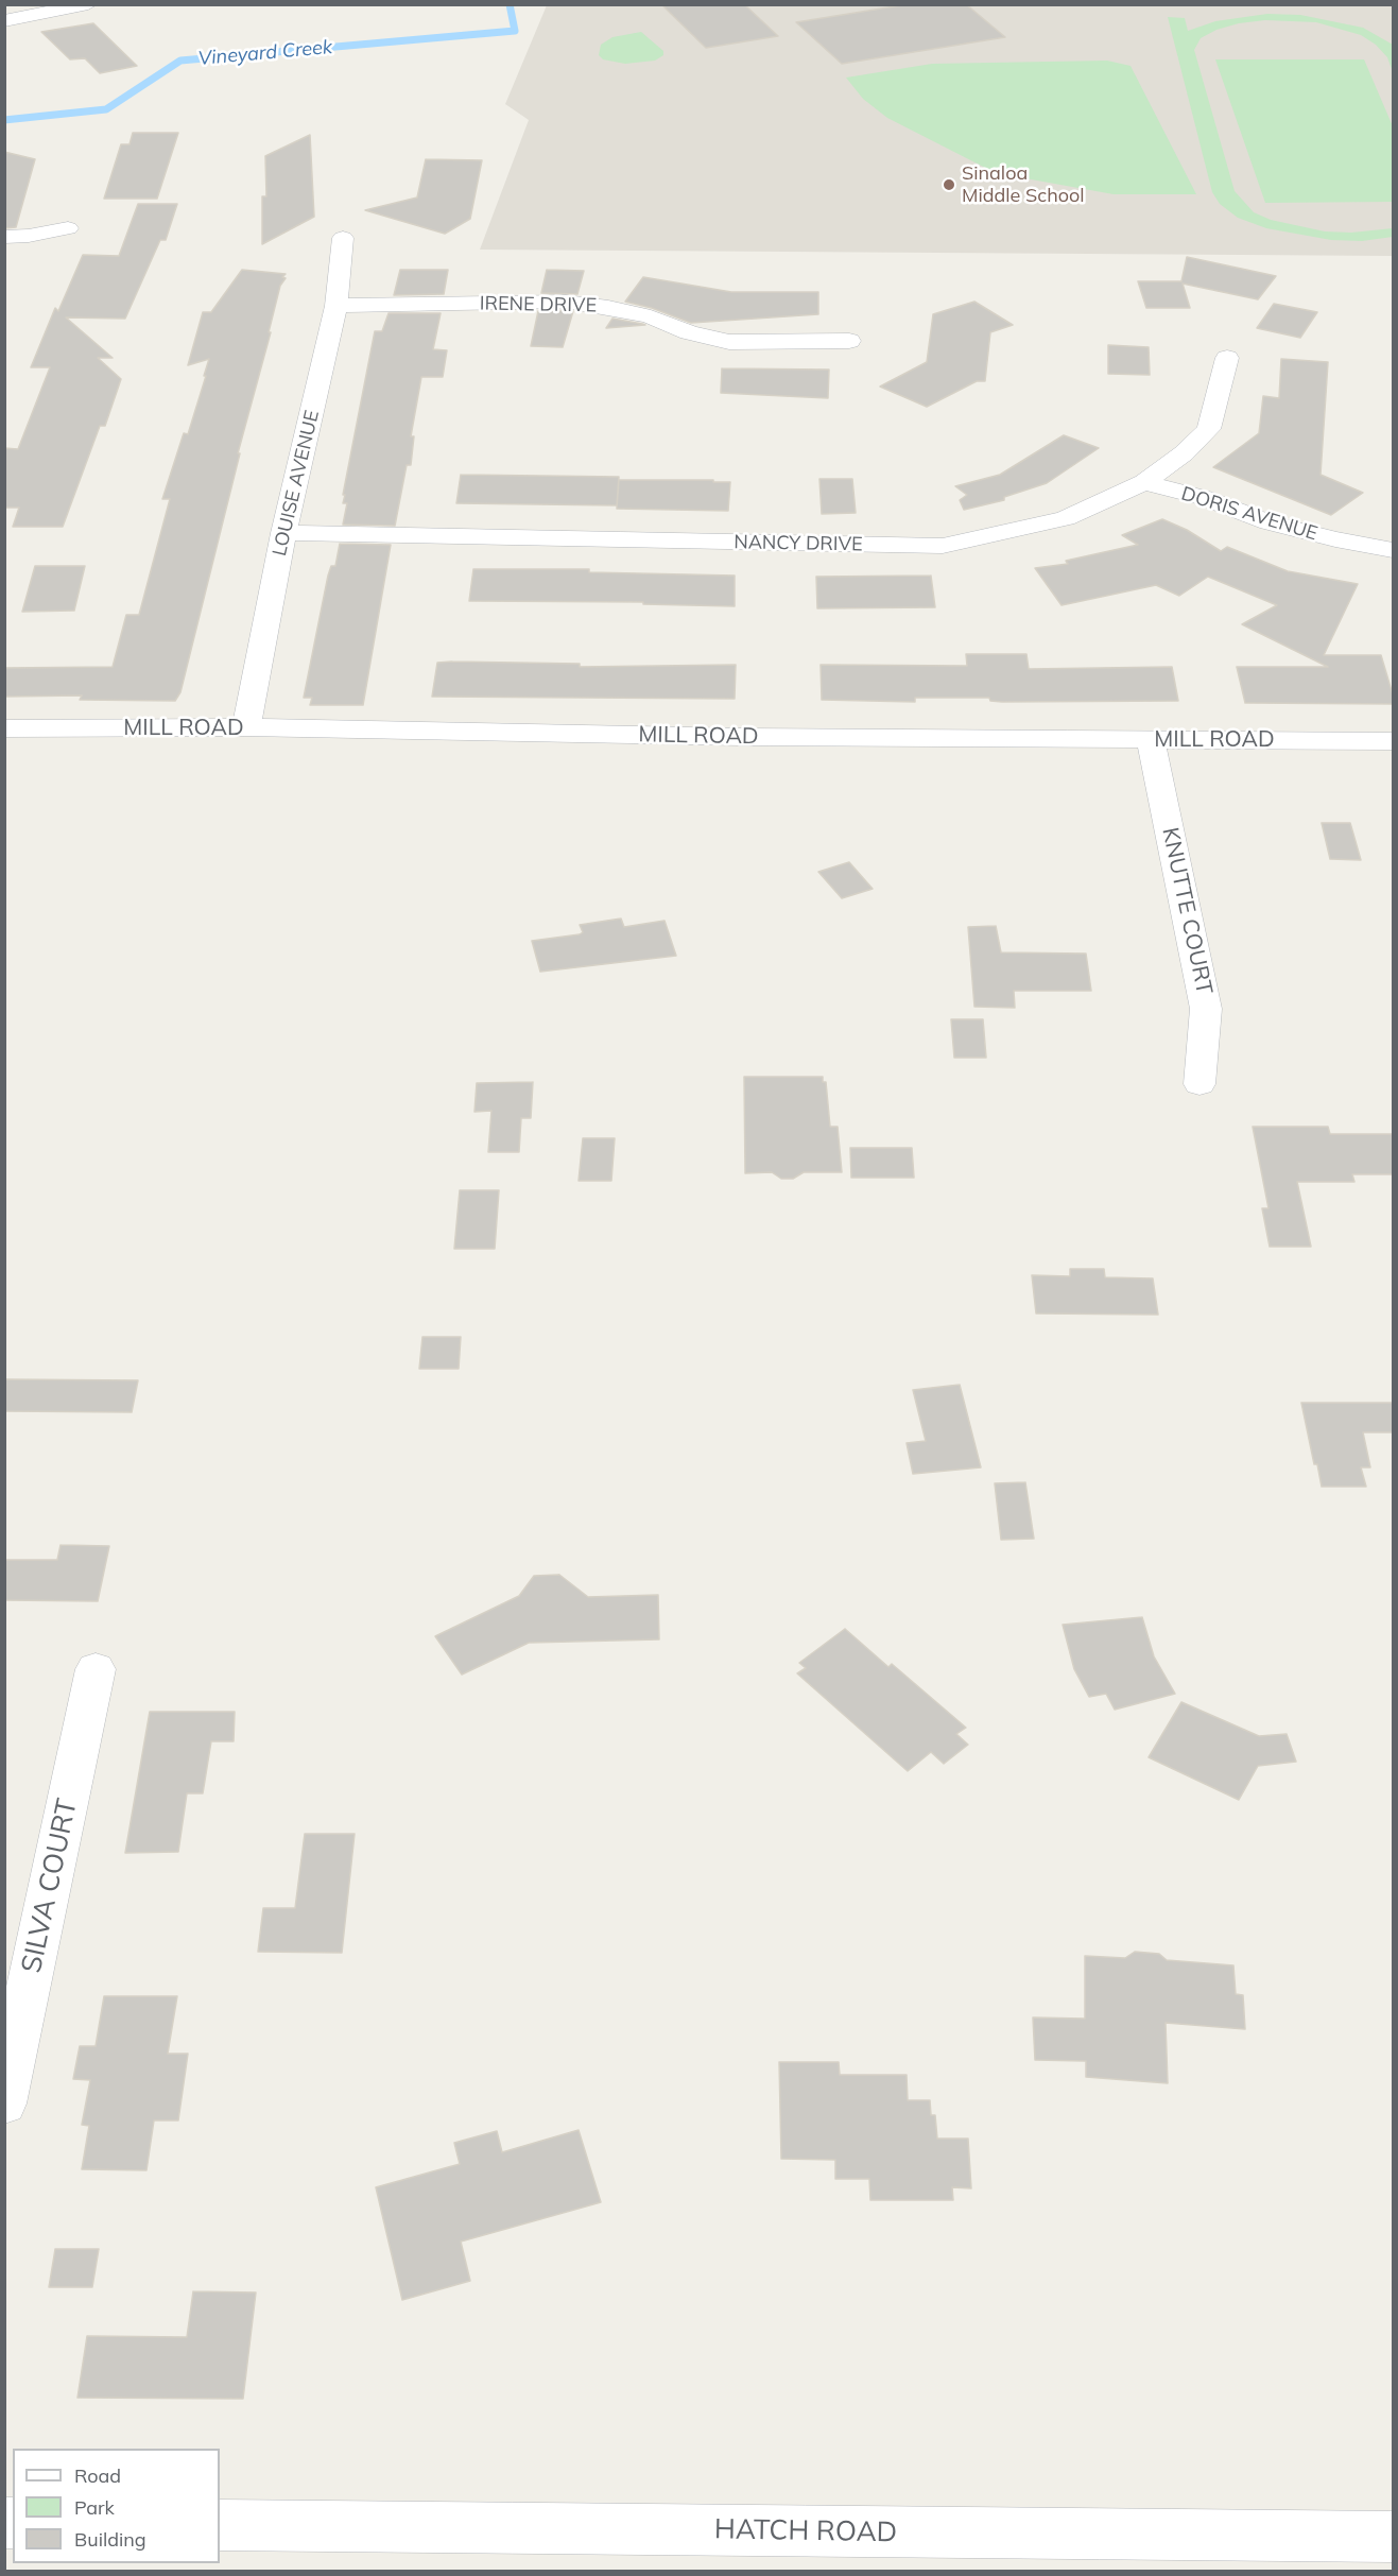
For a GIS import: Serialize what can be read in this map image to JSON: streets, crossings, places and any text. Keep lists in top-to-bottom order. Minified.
{"streets":{"street":["IRENE DRIVE","LOUISE AVENUE","DORIS AVENUE","NANCY DRIVE","MILL ROAD","KNUTTE COURT","SILVA COURT","HATCH ROAD"]},"crossings":[["IRENE DRIVE","LOUISE AVENUE"],["LOUISE AVENUE","NANCY DRIVE"],["LOUISE AVENUE","MILL ROAD"],["DORIS AVENUE","NANCY DRIVE"],["MILL ROAD","KNUTTE COURT"]],"water":["Vineyard Creek"],"places":["Sinaloa Middle School"],"legend":["Road","Park","Building"]}
